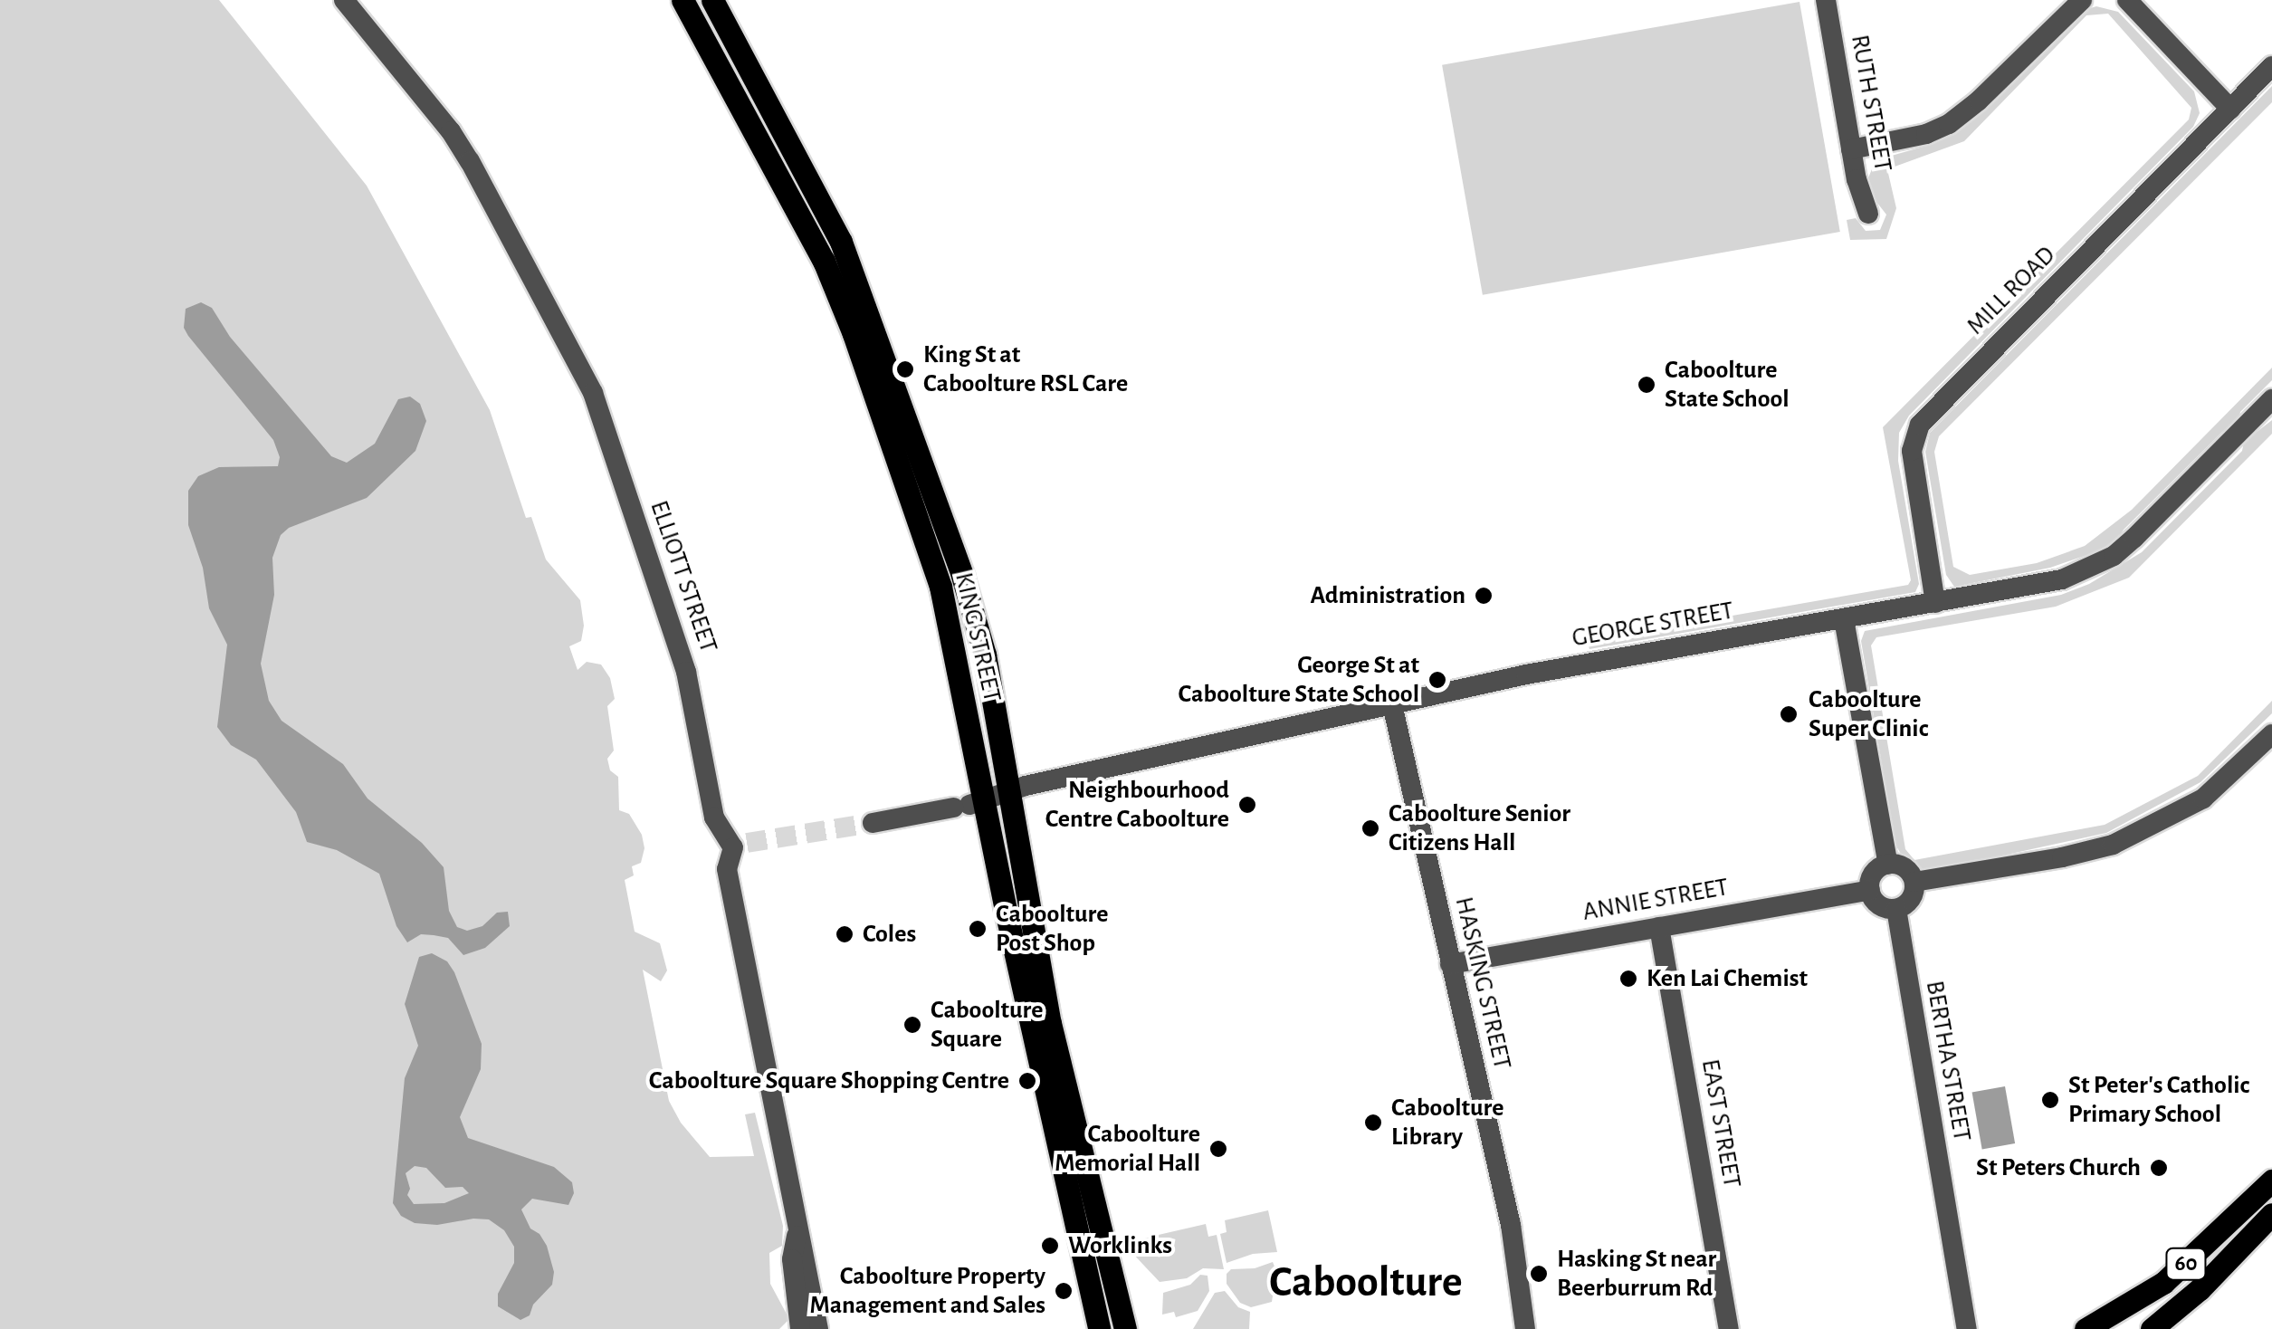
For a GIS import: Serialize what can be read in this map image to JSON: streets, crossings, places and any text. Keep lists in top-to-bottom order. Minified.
{"streets":{"main road":["KING STREET","60"],"street":["RUTH STREET","MILL ROAD","ELLIOTT STREET","GEORGE STREET","ANNIE STREET","HASKING STREET","BERTHA STREET","EAST STREET"]},"crossings":[["MILL ROAD","GEORGE STREET"],["GEORGE STREET","KING STREET"],["GEORGE STREET","HASKING STREET"],["ANNIE STREET","HASKING STREET"],["ANNIE STREET","BERTHA STREET"],["ANNIE STREET","EAST STREET"]],"districts":["Caboolture"],"places":["King St at Caboolture RSL Care","Caboolture State School","Administration","George St at Caboolture State School","Caboolture Super Clinic","Neighbourhood Centre Caboolture","Caboolture Senior Citizens Hall","Caboolture Post Shop","Coles","Ken Lai Chemist","Caboolture Square","Caboolture Square Shopping Centre","St Peter's Catholic Primary School","Caboolture Library","Caboolture Memorial Hall","St Peters Church","Worklinks","Hasking St near Beerburrum Rd","Caboolture Property Management and Sales"]}
